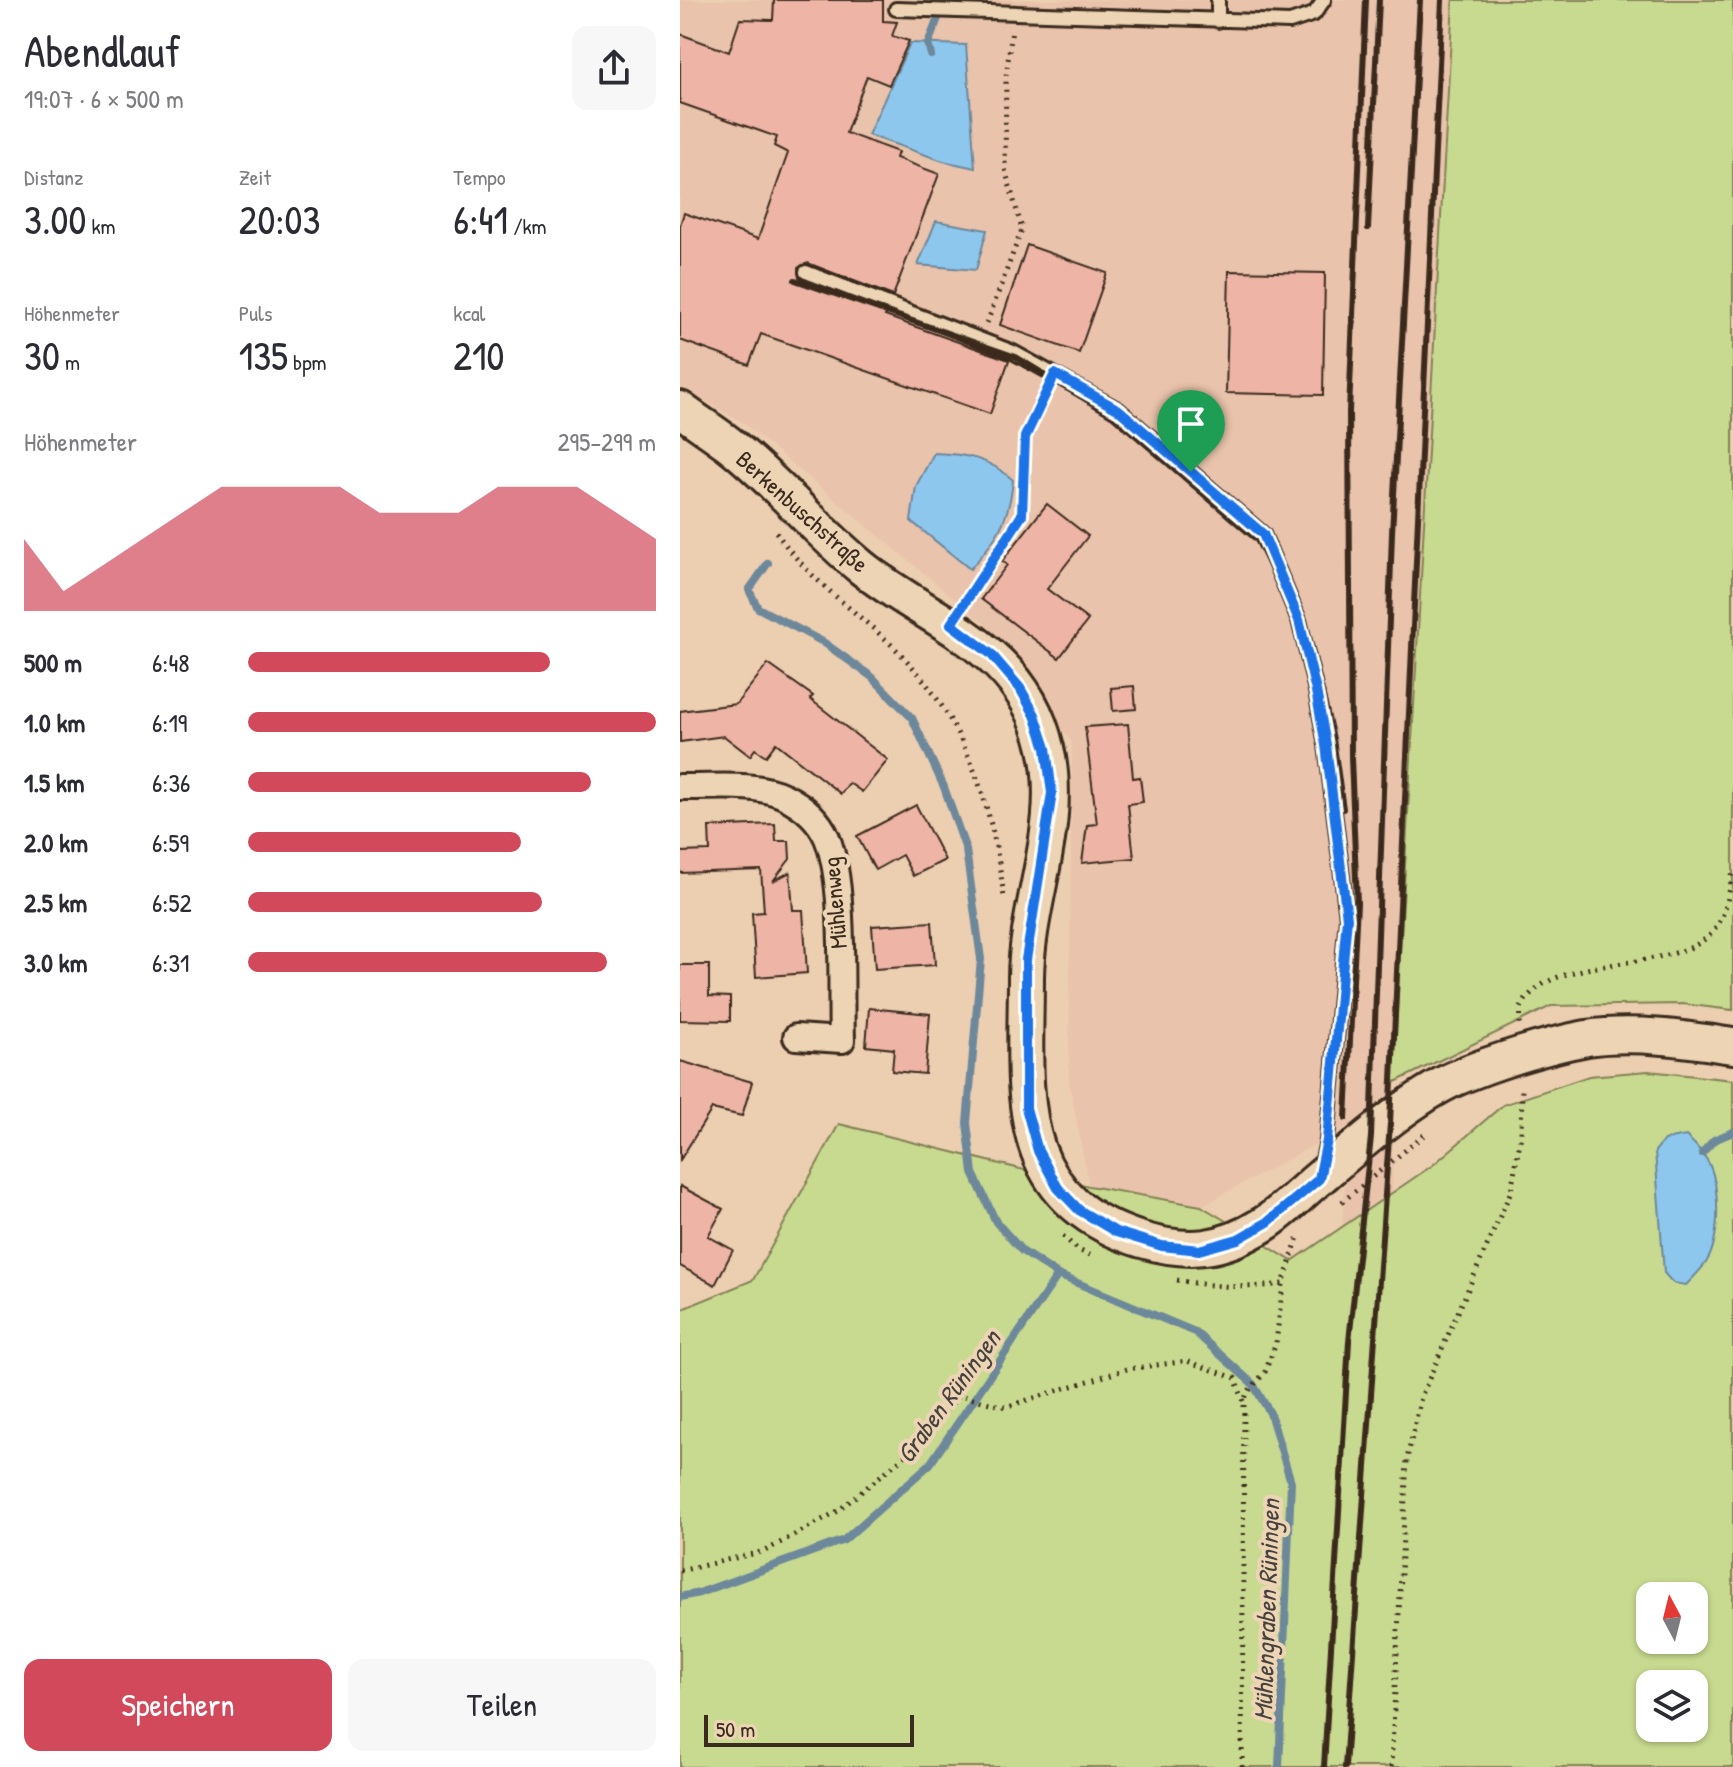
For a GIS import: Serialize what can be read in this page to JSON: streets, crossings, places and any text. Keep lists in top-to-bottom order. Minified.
{"streets":{"street":["Berkenbuschstraße","Mühlenweg"]},"water":["Graben Rüningen","Mühlengraben Rüningen"],"scale_bar":"50 m","north":"top","page":{"heading":["Abendlauf","19:07 · 6 × 500 m"],"stats":[["Distanz","3.00 km"],["Zeit","20:03"],["Tempo","6:41 /km"],["Höhenmeter","30 m"],["Puls","135 bpm"],["kcal","210"]],"chart":["Höhenmeter","295–299 m"],"list":[{"name":"500 m","note":"6:48"},{"name":"1.0 km","note":"6:19"},{"name":"1.5 km","note":"6:36"},{"name":"2.0 km","note":"6:59"},{"name":"2.5 km","note":"6:52"},{"name":"3.0 km","note":"6:31"}],"buttons":["Speichern","Teilen"],"scale":"50 m"}}
